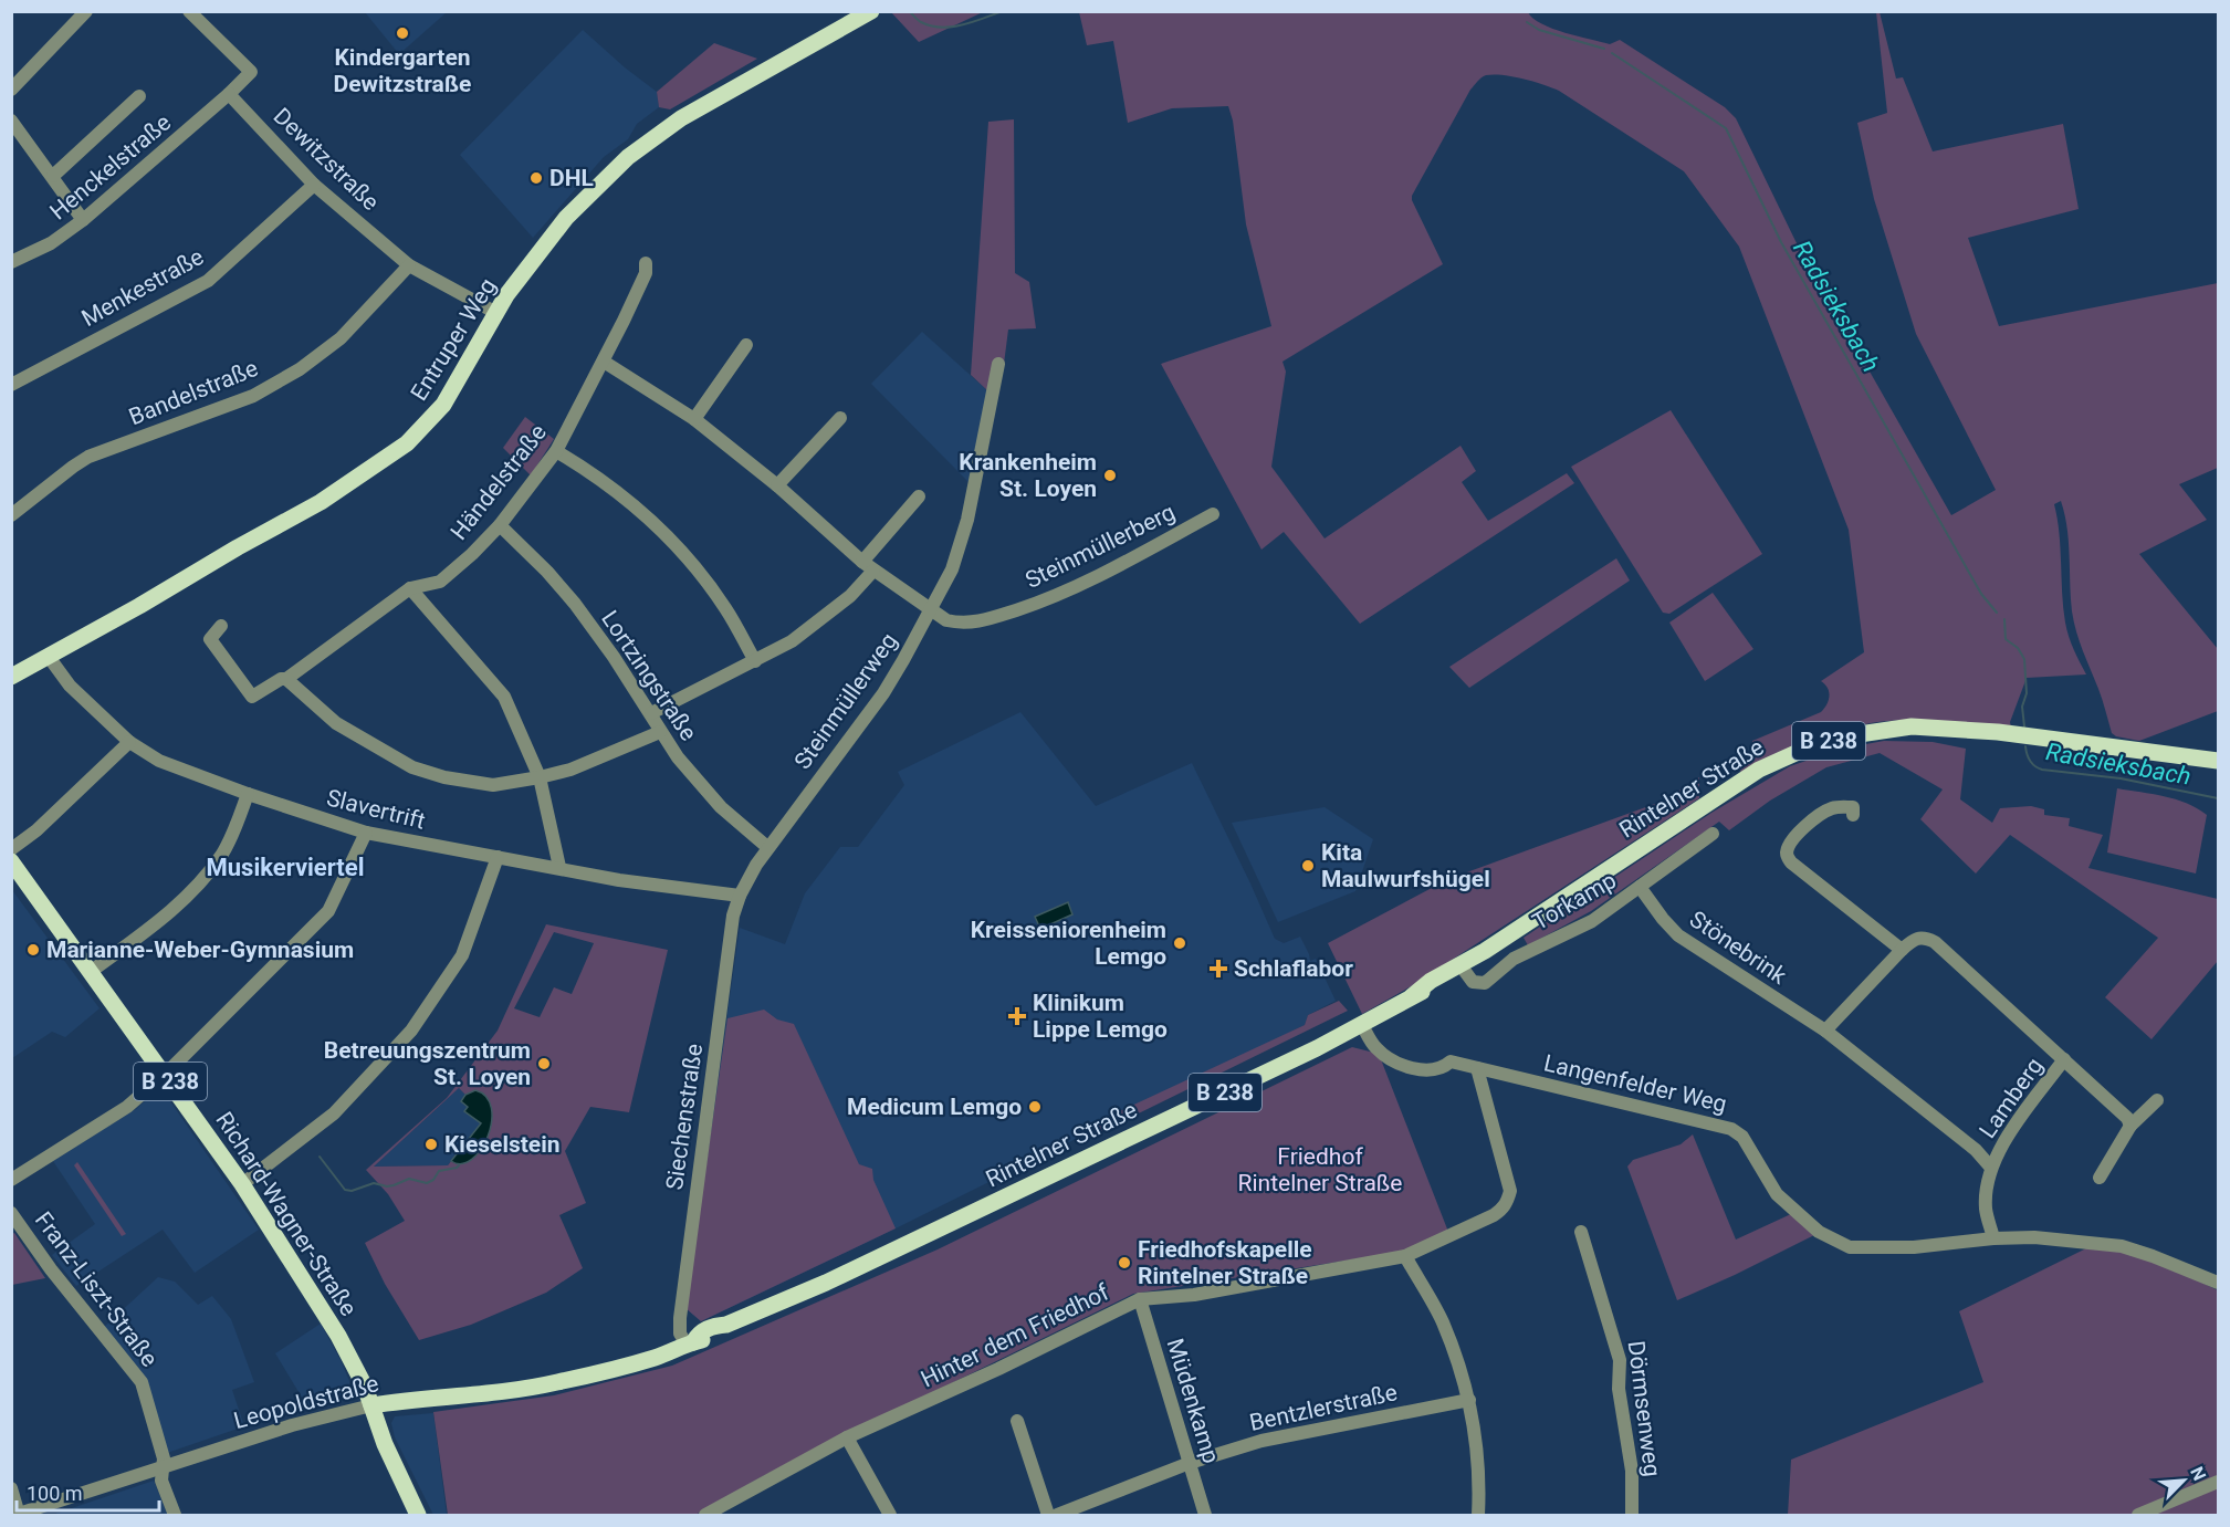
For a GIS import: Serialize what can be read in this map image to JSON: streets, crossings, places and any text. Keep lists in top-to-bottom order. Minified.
{"streets":{"main road":["Entruper Weg","B 238","Rintelner Straße","Richard-Wagner-Straße","Leopoldstraße"],"street":["Dewitzstraße","Henckelstraße","Menkestraße","Bandelstraße","Händelstraße","Steinmüllerberg","Lortzingstraße","Steinmüllerweg","Slavertrift","Torkamp","Stönebrink","Langenfelder Weg","Lamberg","Siechenstraße","Franz-Liszt-Straße","Hinter dem Friedhof","Müdenkamp","Bentzlerstraße","Dörmsenweg"]},"crossings":[["Dewitzstraße","Henckelstraße"],["Dewitzstraße","Menkestraße"],["Dewitzstraße","Entruper Weg"],["Dewitzstraße","Bandelstraße"],["Entruper Weg","Slavertrift"],["Händelstraße","Steinmüllerberg"],["Händelstraße","Lortzingstraße"],["Steinmüllerberg","Steinmüllerweg"],["Lortzingstraße","Steinmüllerweg"],["Steinmüllerweg","Slavertrift"],["Steinmüllerweg","Siechenstraße"],["Rintelner Straße","Torkamp"],["Rintelner Straße","Langenfelder Weg"],["Rintelner Straße","Siechenstraße"],["Rintelner Straße","Leopoldstraße"],["Slavertrift","Siechenstraße"],["Torkamp","Stönebrink"],["Stönebrink","Lamberg"],["Langenfelder Weg","Lamberg"],["Richard-Wagner-Straße","Leopoldstraße"],["Franz-Liszt-Straße","Leopoldstraße"],["Hinter dem Friedhof","Müdenkamp"],["Müdenkamp","Bentzlerstraße"]],"districts":["Musikerviertel"],"water":["Radsieksbach"],"parks":["Friedhof Rintelner Straße"],"places":{"other":["Kindergarten Dewitzstraße","DHL","Krankenheim St. Loyen","Kita Maulwurfshügel","Kreisseniorenheim Lemgo","Marianne-Weber-Gymnasium","Betreuungszentrum St. Loyen","Medicum Lemgo","Kieselstein","Friedhofskapelle Rintelner Straße"],"health":["Schlaflabor","Klinikum Lippe Lemgo"]},"scale_bar":"100 m","north":"top right"}
